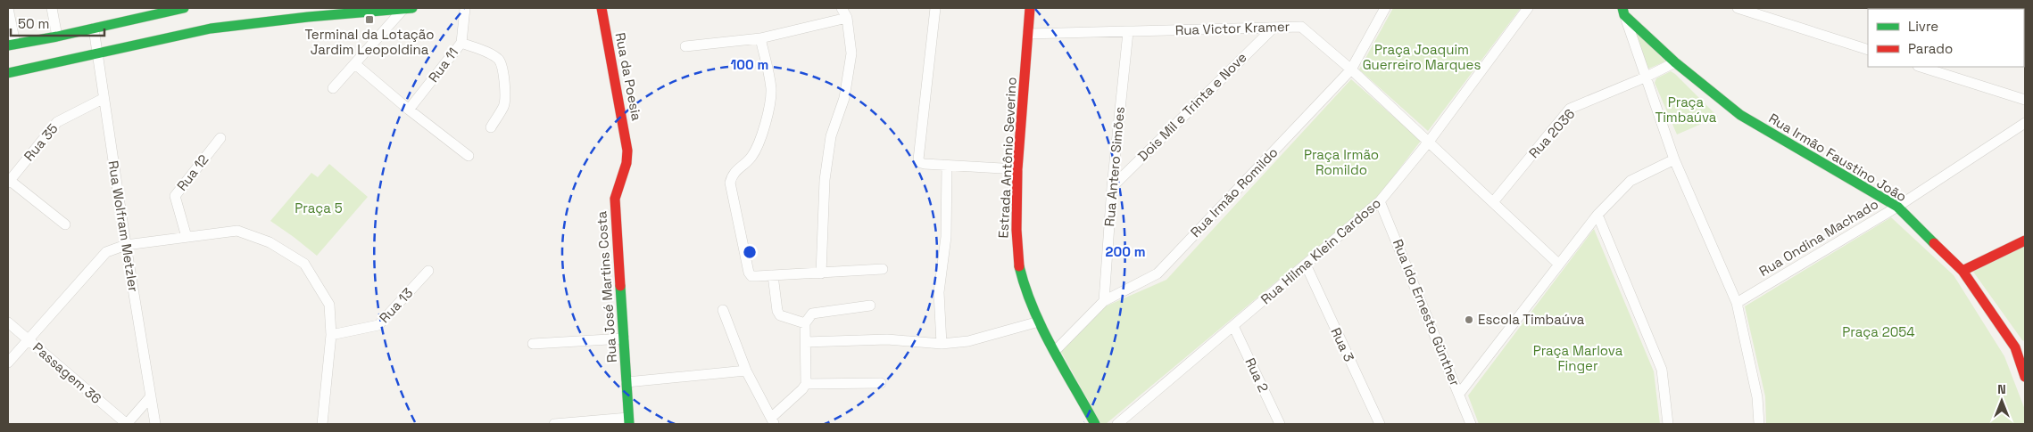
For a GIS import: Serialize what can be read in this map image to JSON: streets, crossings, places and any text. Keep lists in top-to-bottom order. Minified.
{"streets":{"street":["Rua Victor Kramer","Rua 11","Rua da Poesia","Dois Mil e Trinta e Nove","Rua 2036","Rua 35","Estrada Antônio Severino","Rua Irmão Faustino João","Rua Antero Simões","Rua 12","Rua Irmão Romildo","Rua Wolfram Metzler","Rua Ondina Machado","Rua Hilma Klein Cardoso","Rua José Martins Costa","Rua 13","Rua Ido Ernesto Günther","Rua 3","Passagem 36","Rua 2"]},"crossings":[["Rua Victor Kramer","Dois Mil e Trinta e Nove"],["Rua Victor Kramer","Rua 2036"],["Rua Victor Kramer","Estrada Antônio Severino"],["Rua Victor Kramer","Rua Antero Simões"],["Rua Victor Kramer","Rua Irmão Romildo"],["Rua Victor Kramer","Rua Hilma Klein Cardoso"],["Rua da Poesia","Rua José Martins Costa"],["Dois Mil e Trinta e Nove","Rua Antero Simões"],["Rua 2036","Rua Irmão Faustino João"],["Rua 35","Rua Wolfram Metzler"],["Estrada Antônio Severino","Rua Irmão Romildo"],["Rua Irmão Faustino João","Rua Ondina Machado"],["Rua Antero Simões","Rua Irmão Romildo"],["Rua Hilma Klein Cardoso","Rua Ido Ernesto Günther"],["Rua Hilma Klein Cardoso","Rua 3"],["Rua Hilma Klein Cardoso","Rua 2"]],"parks":["Praça Joaquim Guerreiro Marques","Praça Timbaúva","Praça Irmão Romildo","Praça 5","Praça 2054","Praça Marlova Finger"],"places":{"transit":["Terminal da Lotação Jardim Leopoldina"],"other":["Escola Timbaúva"]},"legend":["Livre","Parado"],"scale_bar":"50 m","north":"top","rings":["100 m","200 m"]}
